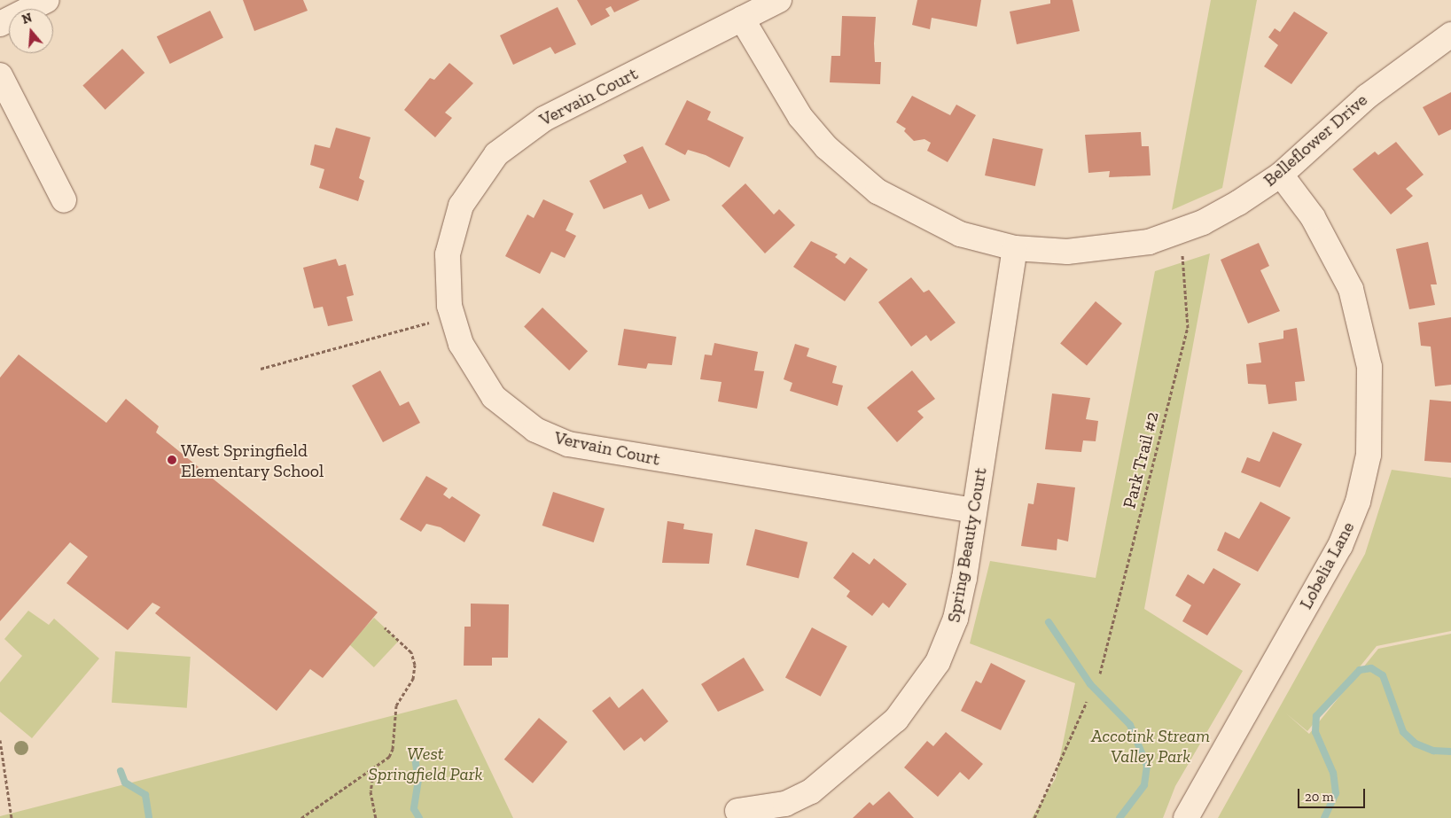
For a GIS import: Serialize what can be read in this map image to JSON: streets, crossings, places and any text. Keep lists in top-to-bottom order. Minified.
{"streets":{"street":["Vervain Court","Belleflower Drive","Spring Beauty Court","Lobelia Lane"],"path":["Park Trail #2"]},"crossings":[["Vervain Court","Belleflower Drive"],["Vervain Court","Spring Beauty Court"],["Belleflower Drive","Spring Beauty Court"],["Belleflower Drive","Lobelia Lane"]],"parks":["Accotink Stream Valley Park","West Springfield Park"],"places":["West Springfield Elementary School"],"scale_bar":"20 m","north":"top"}
